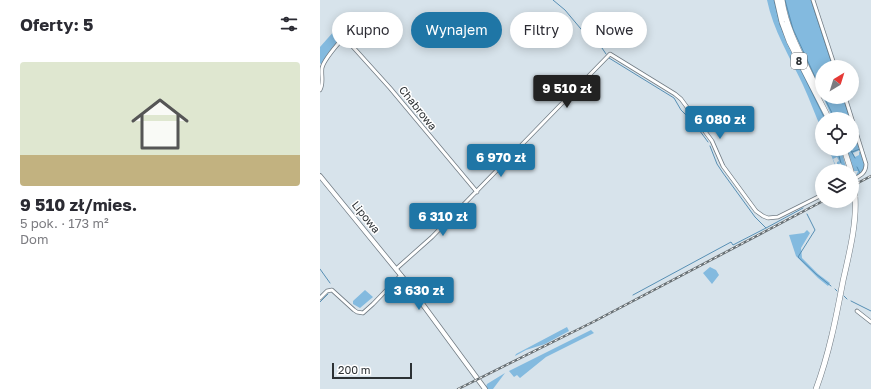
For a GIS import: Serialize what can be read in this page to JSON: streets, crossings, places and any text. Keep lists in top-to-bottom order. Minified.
{"streets":{"highway":["8"],"street":["Chabrowa","Lipowa"]},"scale_bar":"200 m","north":"top right","page":{"heading":"Oferty: 5","chip":["Kupno","Wynajem","Filtry","Nowe"],"list":[{"name":"9 510 zł/mies.","note":"5 pok. · 173 m² · Dom"}],"price":["9 510 zł","6 080 zł","6 970 zł","6 310 zł","3 630 zł"],"scale":"200 m"}}
